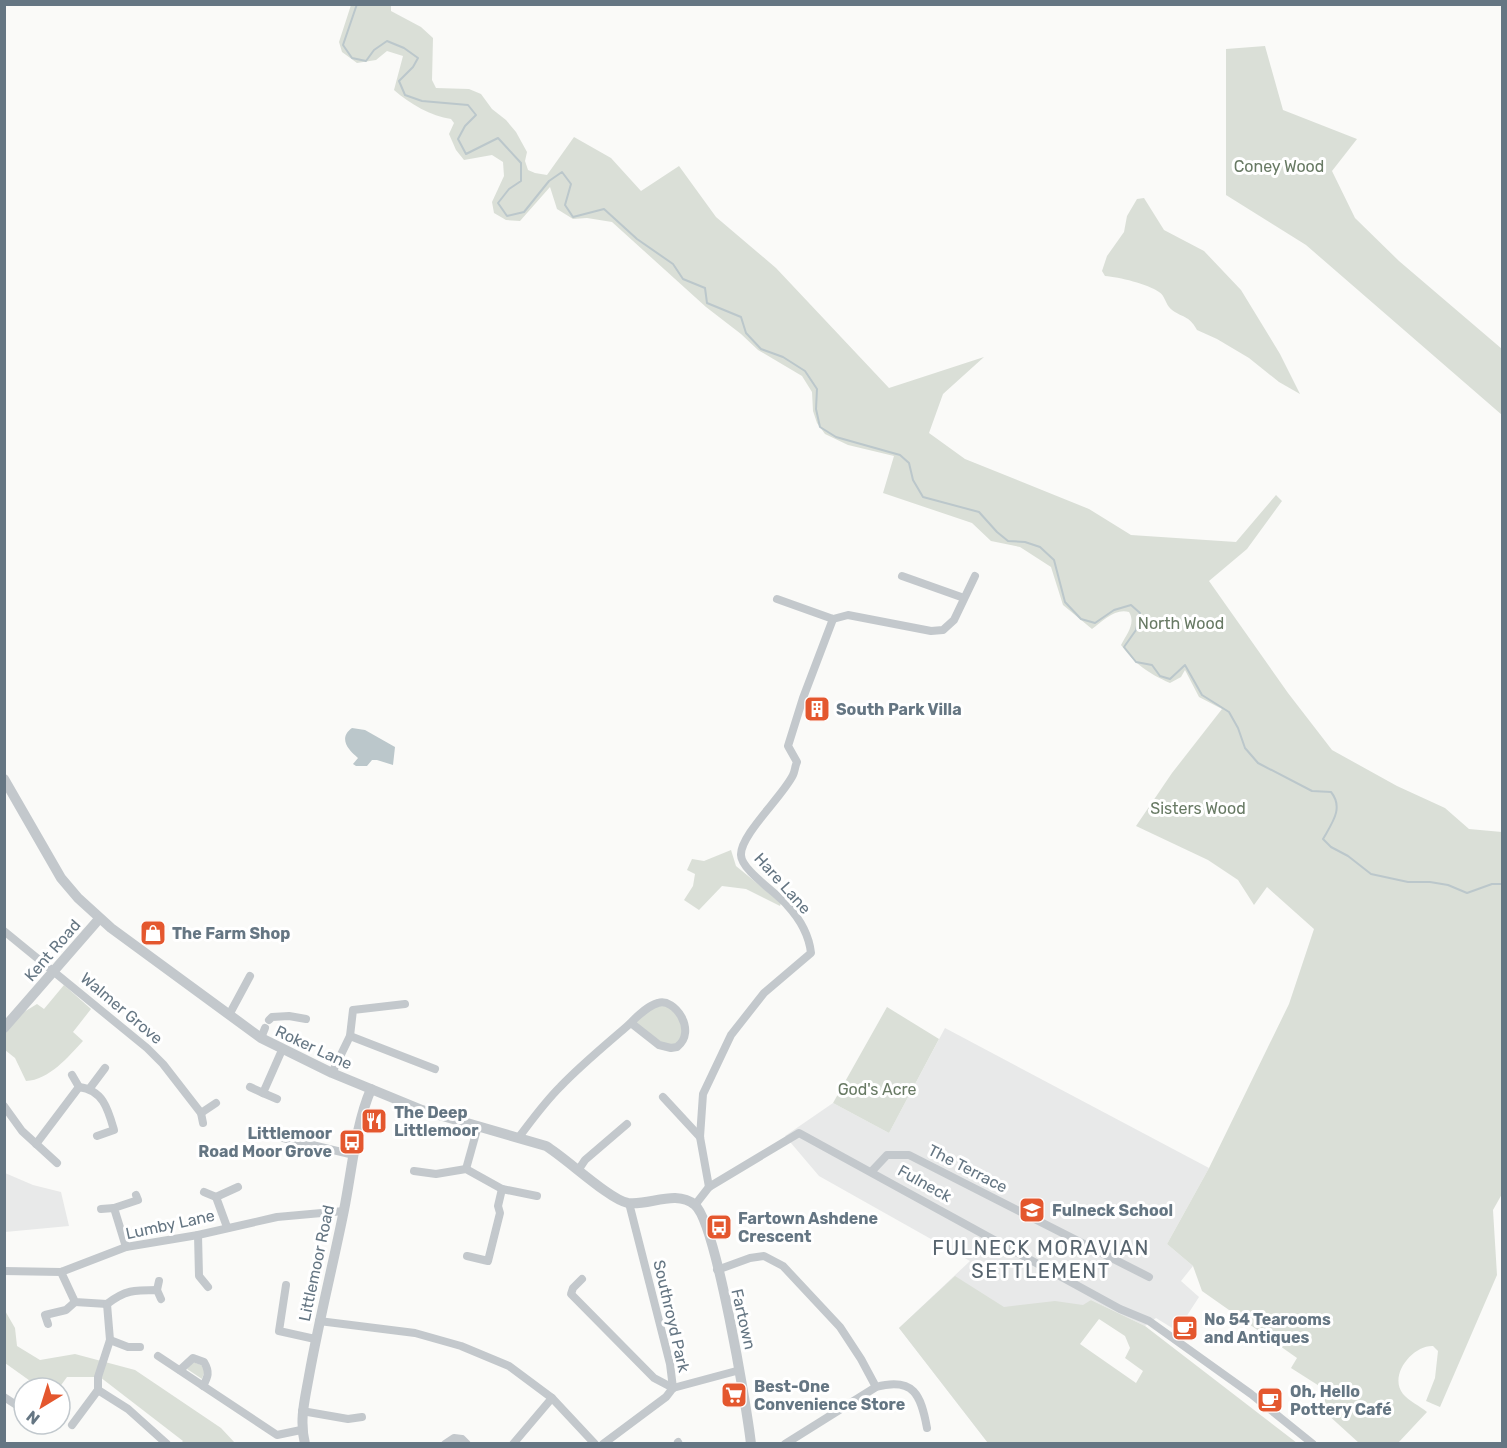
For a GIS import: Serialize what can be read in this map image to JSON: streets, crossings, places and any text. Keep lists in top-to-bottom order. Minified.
{"streets":{"street":["Hare Lane","Kent Road","Walmer Grove","Roker Lane","The Terrace","Fulneck","Lumby Lane","Littlemoor Road","Southroyd Park","Fartown"]},"crossings":[["Hare Lane","Fulneck"],["Kent Road","Walmer Grove"],["Kent Road","Roker Lane"],["Roker Lane","Littlemoor Road"],["Roker Lane","Southroyd Park"],["The Terrace","Fulneck"],["Fulneck","Fartown"],["Lumby Lane","Littlemoor Road"]],"districts":["FULNECK MORAVIAN SETTLEMENT"],"parks":["Coney Wood","North Wood","Sisters Wood","God's Acre"],"places":{"building":["South Park Villa"],"shop":["The Farm Shop"],"restaurant":["The Deep Littlemoor"],"bus stop":["Littlemoor Road Moor Grove","Fartown Ashdene Crescent"],"school or university":["Fulneck School"],"cafe":["No 54 Tearooms and Antiques","Oh, Hello Pottery Café"],"supermarket":["Best-One Convenience Store"]},"north":"bottom left"}
